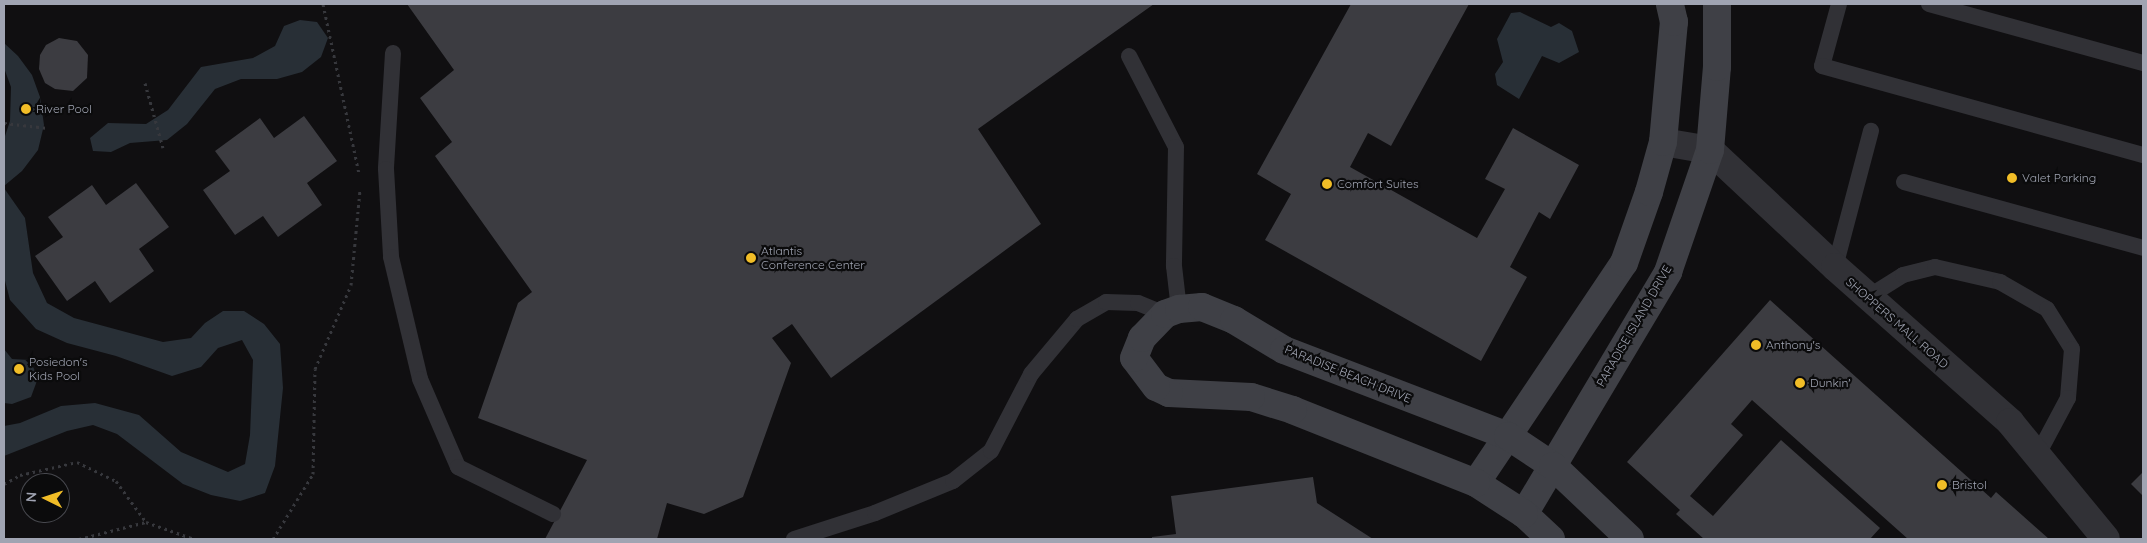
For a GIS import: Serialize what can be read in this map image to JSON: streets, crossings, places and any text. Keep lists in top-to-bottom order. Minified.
{"streets":{"street":["SHOPPERS MALL ROAD","PARADISE ISLAND DRIVE","PARADISE BEACH DRIVE"]},"crossings":[["SHOPPERS MALL ROAD","PARADISE ISLAND DRIVE"],["PARADISE ISLAND DRIVE","PARADISE BEACH DRIVE"]],"places":["River Pool","Valet Parking","Comfort Suites","Atlantis Conference Center","Anthony's","Posiedon's Kids Pool","Dunkin'","Bristol"],"north":"left"}
